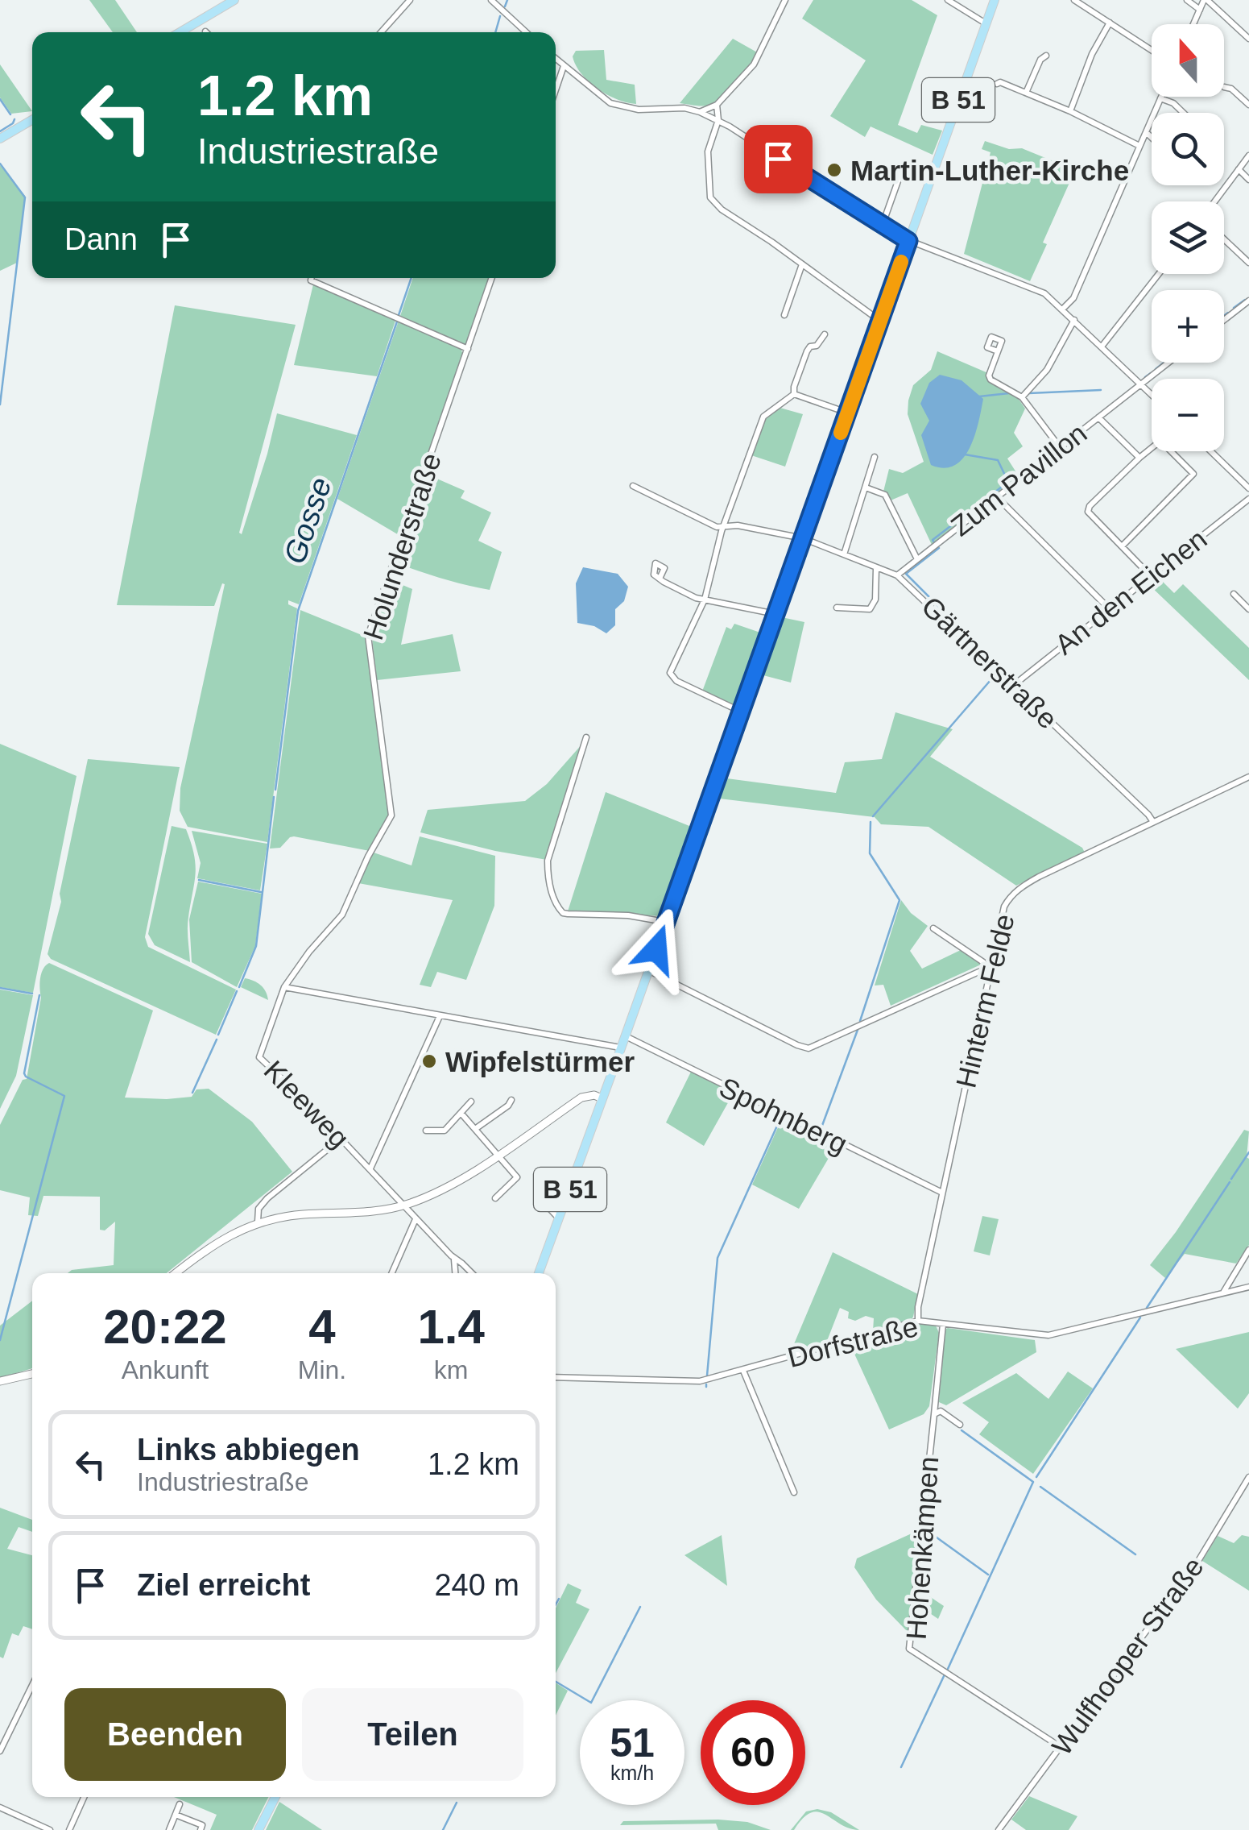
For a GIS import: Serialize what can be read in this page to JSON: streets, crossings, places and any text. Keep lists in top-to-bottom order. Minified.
{"streets":{"main road":["B 51"],"street":["Zum Pavillon","Holunderstraße","An den Eichen","Gärtnerstraße","Hinterm Felde","Kleeweg","Spohnberg","Dorfstraße","Hohenkämpen","Wulfhooper Straße"]},"crossings":[["B 51","Gärtnerstraße"],["B 51","Spohnberg"],["Zum Pavillon","Gärtnerstraße"],["Holunderstraße","Kleeweg"],["An den Eichen","Gärtnerstraße"],["Gärtnerstraße","Hinterm Felde"],["Hinterm Felde","Spohnberg"],["Hinterm Felde","Dorfstraße"],["Dorfstraße","Hohenkämpen"],["Hohenkämpen","Wulfhooper Straße"]],"water":["Gosse"],"places":["Martin-Luther-Kirche","Wipfelstürmer"],"north":"top","page":{"map_buttons":["+","−"],"turn":["1.2 km","Industriestraße"],"then":"Dann","eta":["20:22","Ankunft","4","Min.","1.4","km"],"list":[{"name":"Links abbiegen","note":"Industriestraße","value":"1.2 km"},{"name":"Ziel erreicht","value":"240 m"}],"buttons":["Beenden","Teilen"],"speed":"51 km/h","limit":"60"}}
